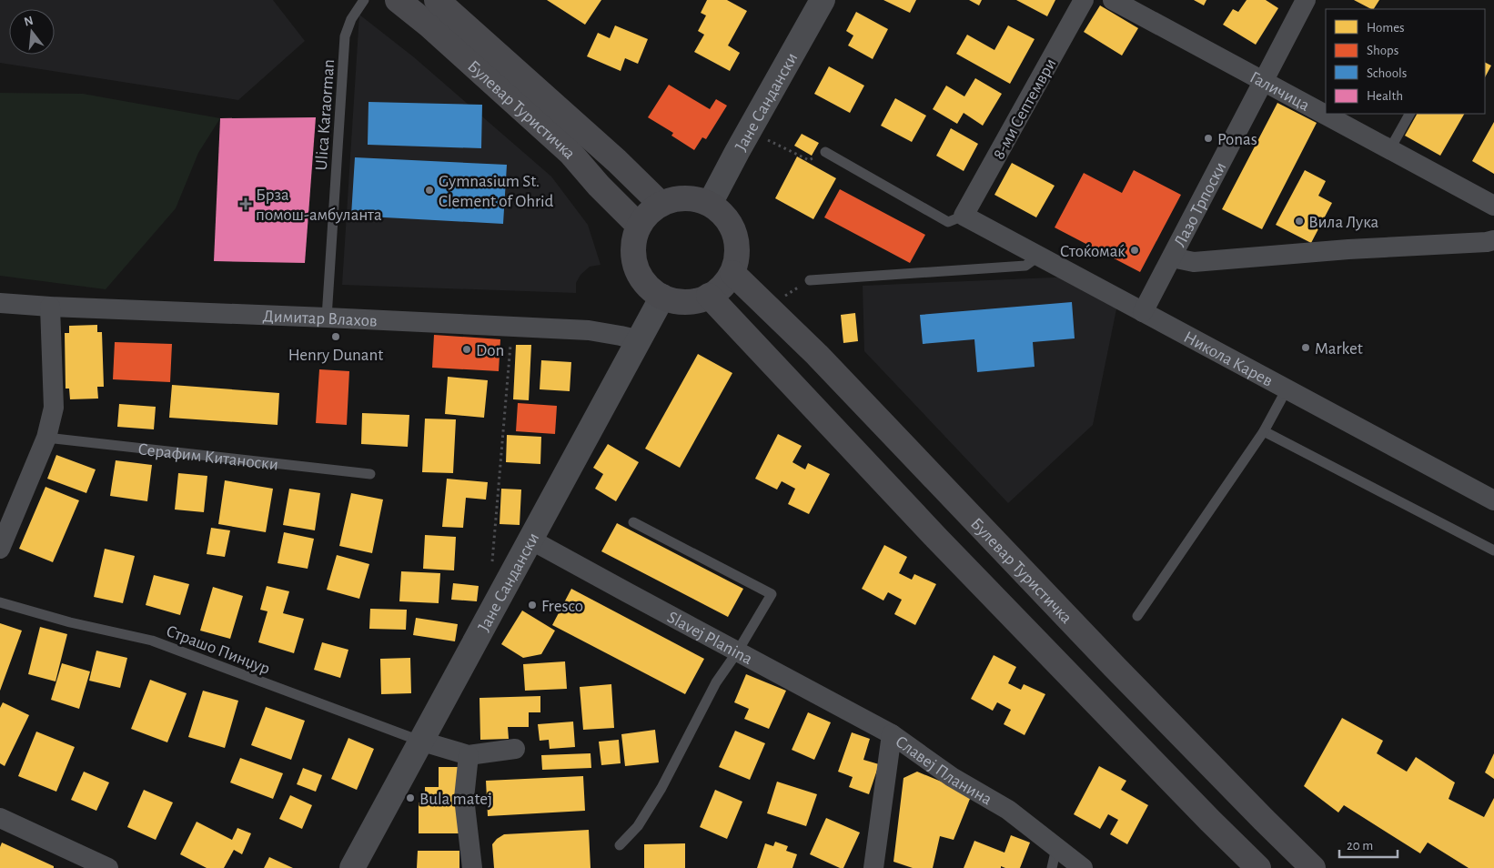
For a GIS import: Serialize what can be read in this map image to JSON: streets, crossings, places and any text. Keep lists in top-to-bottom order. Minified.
{"streets":{"main road":["Булевар Туристичка"],"street":["Галичица","Јане Сандански","8-ми Септември","Лазо Трпоски","Димитар Влахов","Никола Карев","Slavej Planina","Славеј Планина"],"lane":["Ulica Karaorman","Серафим Китаноски","Страшо Пинџур"]},"crossings":[["Галичица","Лазо Трпоски"],["Јане Сандански","Булевар Туристичка"],["Јане Сандански","Димитар Влахов"],["Јане Сандански","Slavej Planina"],["Јане Сандански","Страшо Пинџур"],["8-ми Септември","Никола Карев"],["Ulica Karaorman","Димитар Влахов"],["Лазо Трпоски","Никола Карев"],["Slavej Planina","Славеј Планина"]],"places":{"other":["Ponas","Gymnasium St. Clement of Ohrid","Вила Лука","Стоќомаќ","Henry Dunant","Market","Don","Fresco","Bula matej"],"health":["Брза помош-амбуланта"]},"legend":["Homes","Shops","Schools","Health"],"scale_bar":"20 m","north":"top"}
